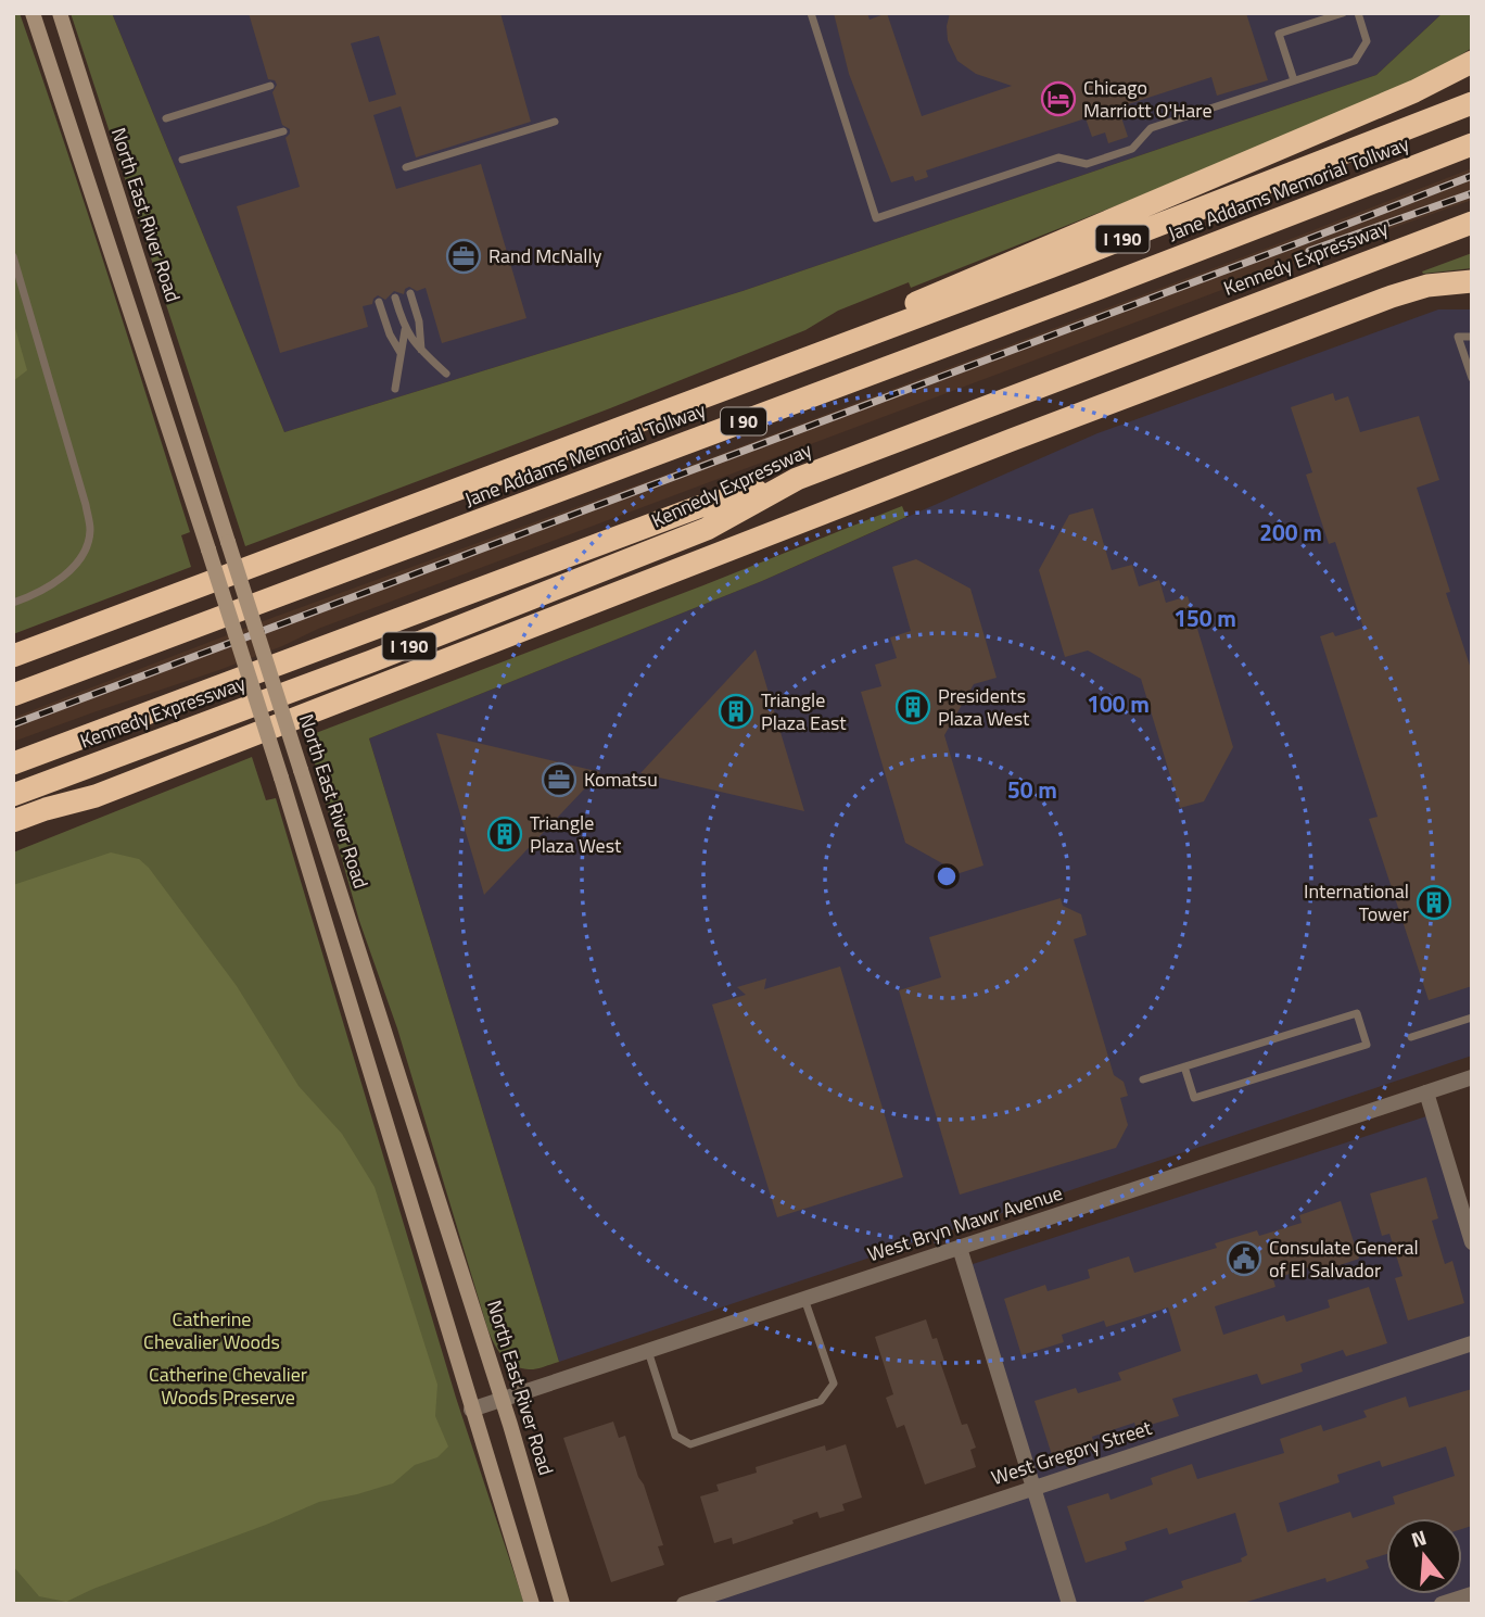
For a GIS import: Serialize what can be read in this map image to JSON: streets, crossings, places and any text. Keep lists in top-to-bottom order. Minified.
{"streets":{"highway":["Jane Addams Memorial Tollway","I 190","Kennedy Expressway","I 90"],"main road":["North East River Road"],"street":["West Bryn Mawr Avenue","West Gregory Street"]},"crossings":[["North East River Road","West Bryn Mawr Avenue"]],"parks":["Catherine Chevalier Woods","Catherine Chevalier Woods Preserve"],"places":{"hotel":["Chicago Marriott O'Hare"],"office":["Rand McNally","Komatsu"],"building":["Presidents Plaza West","Triangle Plaza East","Triangle Plaza West","International Tower"],"public building":["Consulate General of El Salvador"]},"north":"top","rings":["200 m","150 m","100 m","50 m"]}
